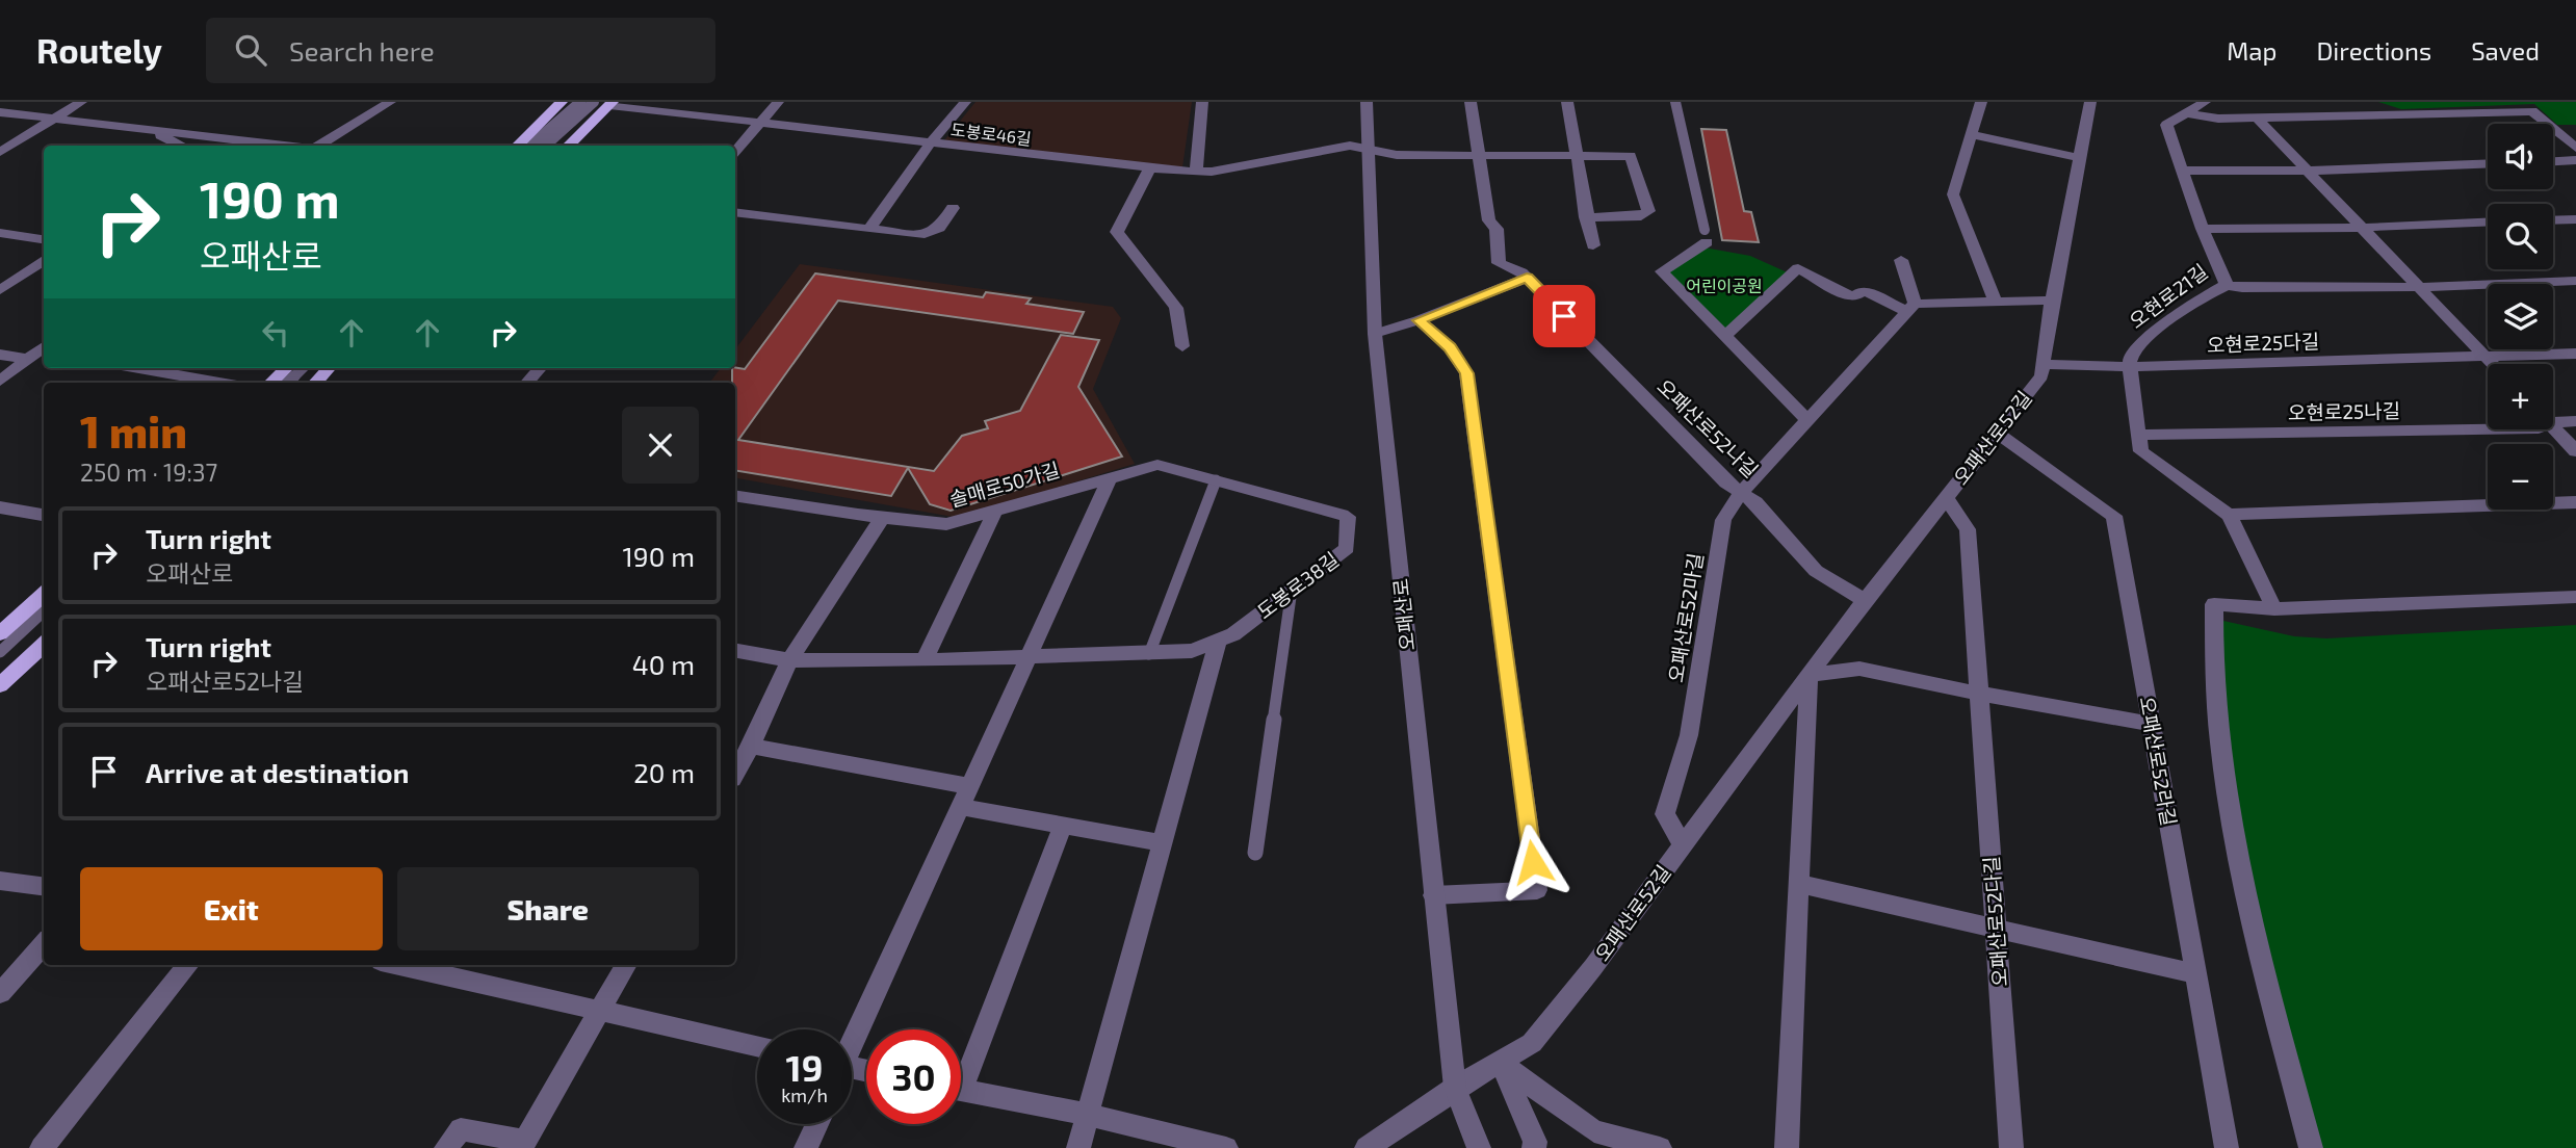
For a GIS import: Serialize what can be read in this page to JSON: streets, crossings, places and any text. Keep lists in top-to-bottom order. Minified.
{"streets":{"street":["도봉로46길","오현로21길","오현로25다길","오현로25나길","오패산로52나길","오패산로52길","솔매로50가길","도봉로38길","오패산로","오패산로52마길","오패산로52라길","오패산로52다길"]},"crossings":[["도봉로46길","오패산로52나길"],["도봉로46길","오패산로"],["오현로21길","오현로25다길"],["오현로25다길","오패산로52길"],["오패산로52나길","오패산로52길"],["오패산로52나길","오패산로52마길"],["오패산로52길","오패산로"],["오패산로52길","오패산로52마길"],["오패산로52길","오패산로52라길"],["오패산로52길","오패산로52다길"],["솔매로50가길","도봉로38길"]],"parks":["어린이공원"],"page":{"header":"Routely","search":"Search here","nav":["Map","Directions","Saved"],"map_buttons":["+","−"],"turn":["190 m","오패산로"],"heading":["1 min","250 m · 19:37"],"list":[{"name":"Turn right","note":"오패산로","value":"190 m"},{"name":"Turn right","note":"오패산로52나길","value":"40 m"},{"name":"Arrive at destination","value":"20 m"}],"buttons":["Exit","Share"],"speed":"19 km/h","limit":"30"}}
